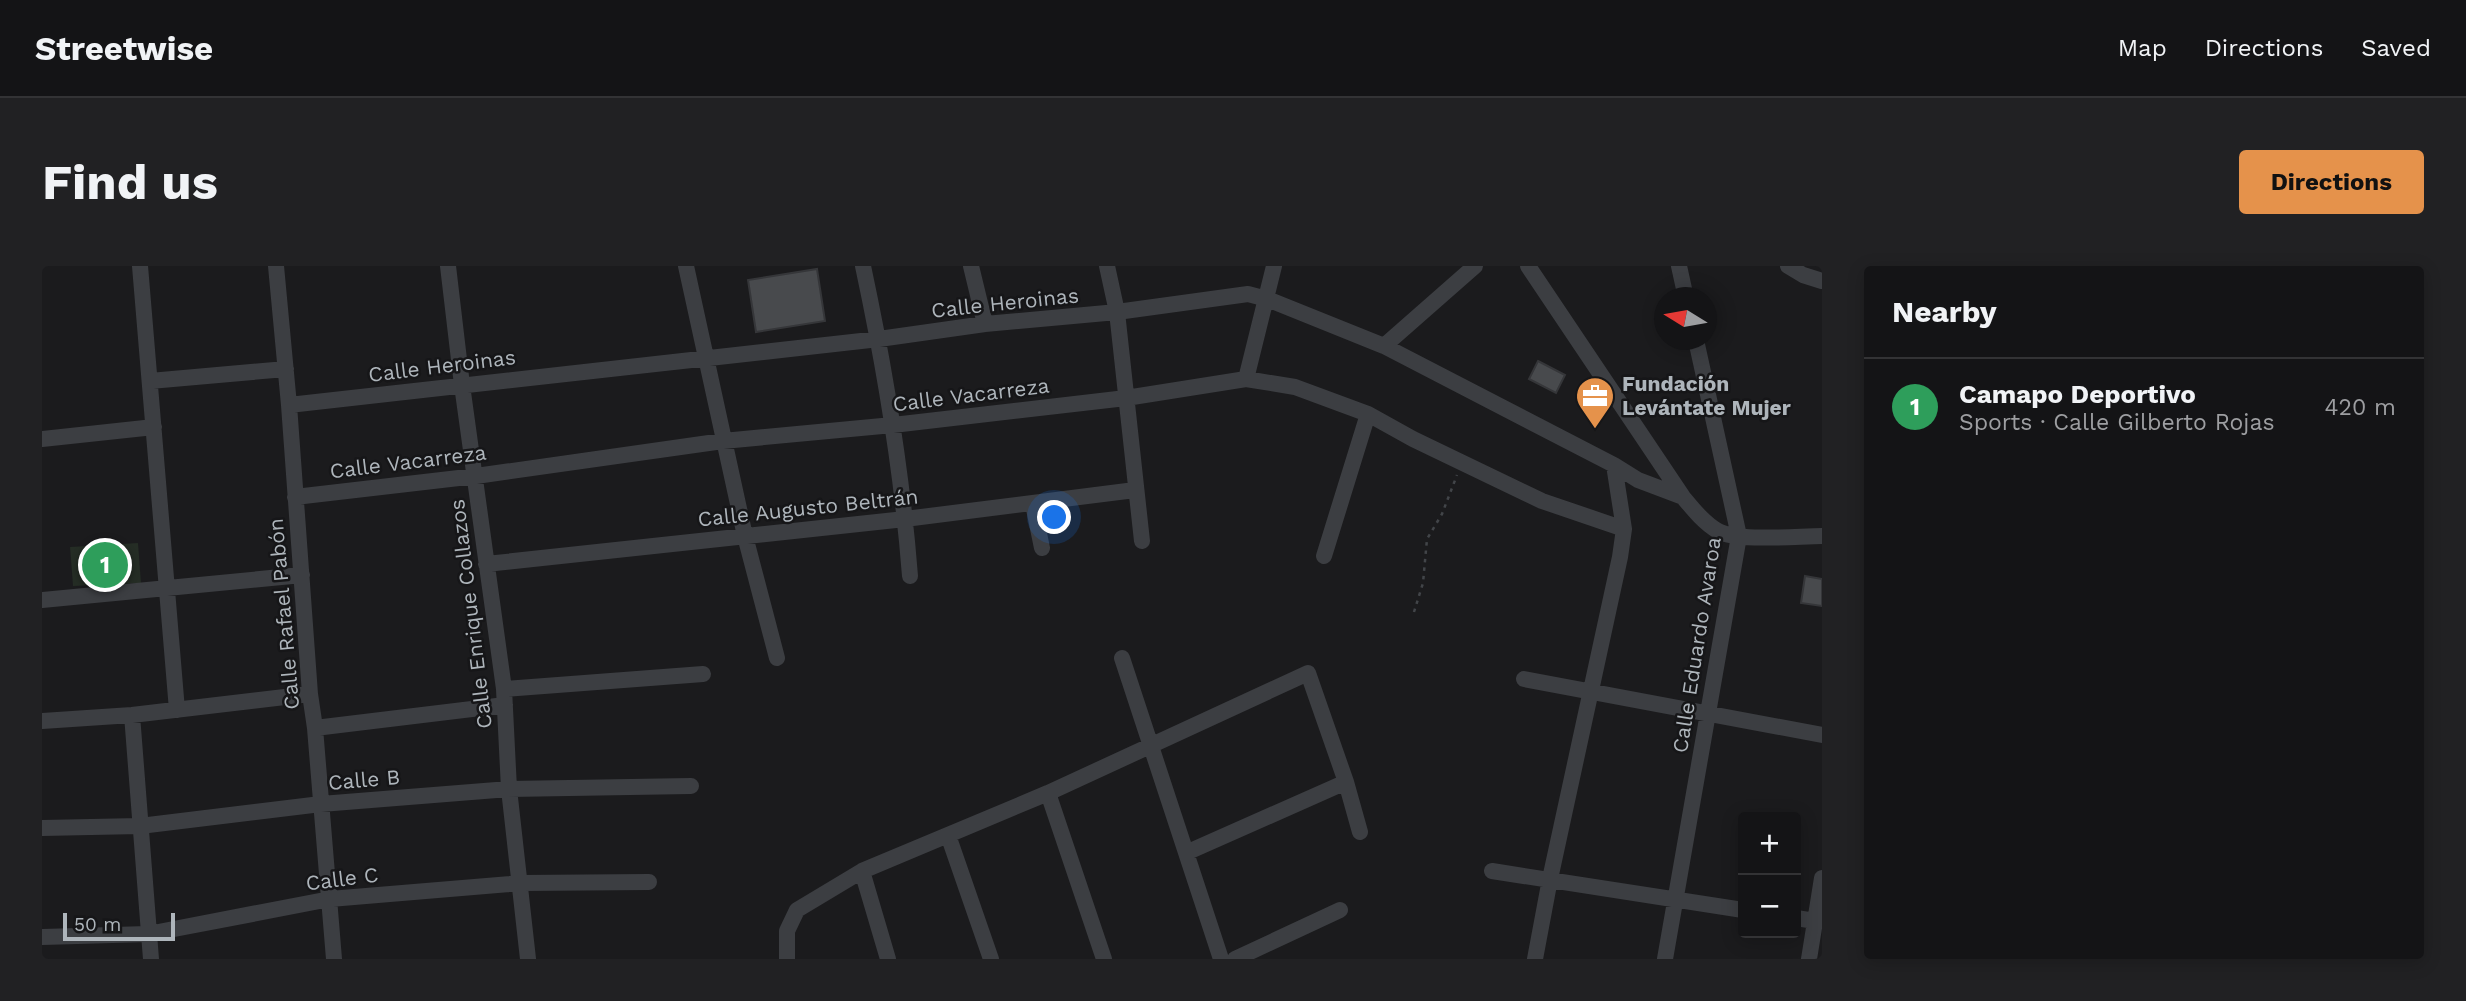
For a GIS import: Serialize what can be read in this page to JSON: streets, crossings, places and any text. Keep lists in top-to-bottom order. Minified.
{"streets":{"street":["Calle Heroinas","Calle Vacarreza","Calle Augusto Beltrán","Calle Rafael Pabón","Calle Enrique Collazos","Calle Eduardo Avaroa","Calle B","Calle C"]},"crossings":[["Calle Heroinas","Calle Rafael Pabón"],["Calle Heroinas","Calle Enrique Collazos"],["Calle Vacarreza","Calle Rafael Pabón"],["Calle Vacarreza","Calle Enrique Collazos"],["Calle Augusto Beltrán","Calle Enrique Collazos"],["Calle Rafael Pabón","Calle B"],["Calle Rafael Pabón","Calle C"],["Calle Enrique Collazos","Calle B"],["Calle Enrique Collazos","Calle C"]],"places":{"office":["Fundación Levántate Mujer"]},"scale_bar":"50 m","north":"left","page":{"header":"Streetwise","nav":["Map","Directions","Saved"],"buttons":"Directions","title":"Find us","heading":"Nearby","list":[{"mark":"1","name":"Camapo Deportivo","note":"Sports · Calle Gilberto Rojas","value":"420 m"}],"pins":"1","map_buttons":["+","−"],"scale":"50 m"}}
